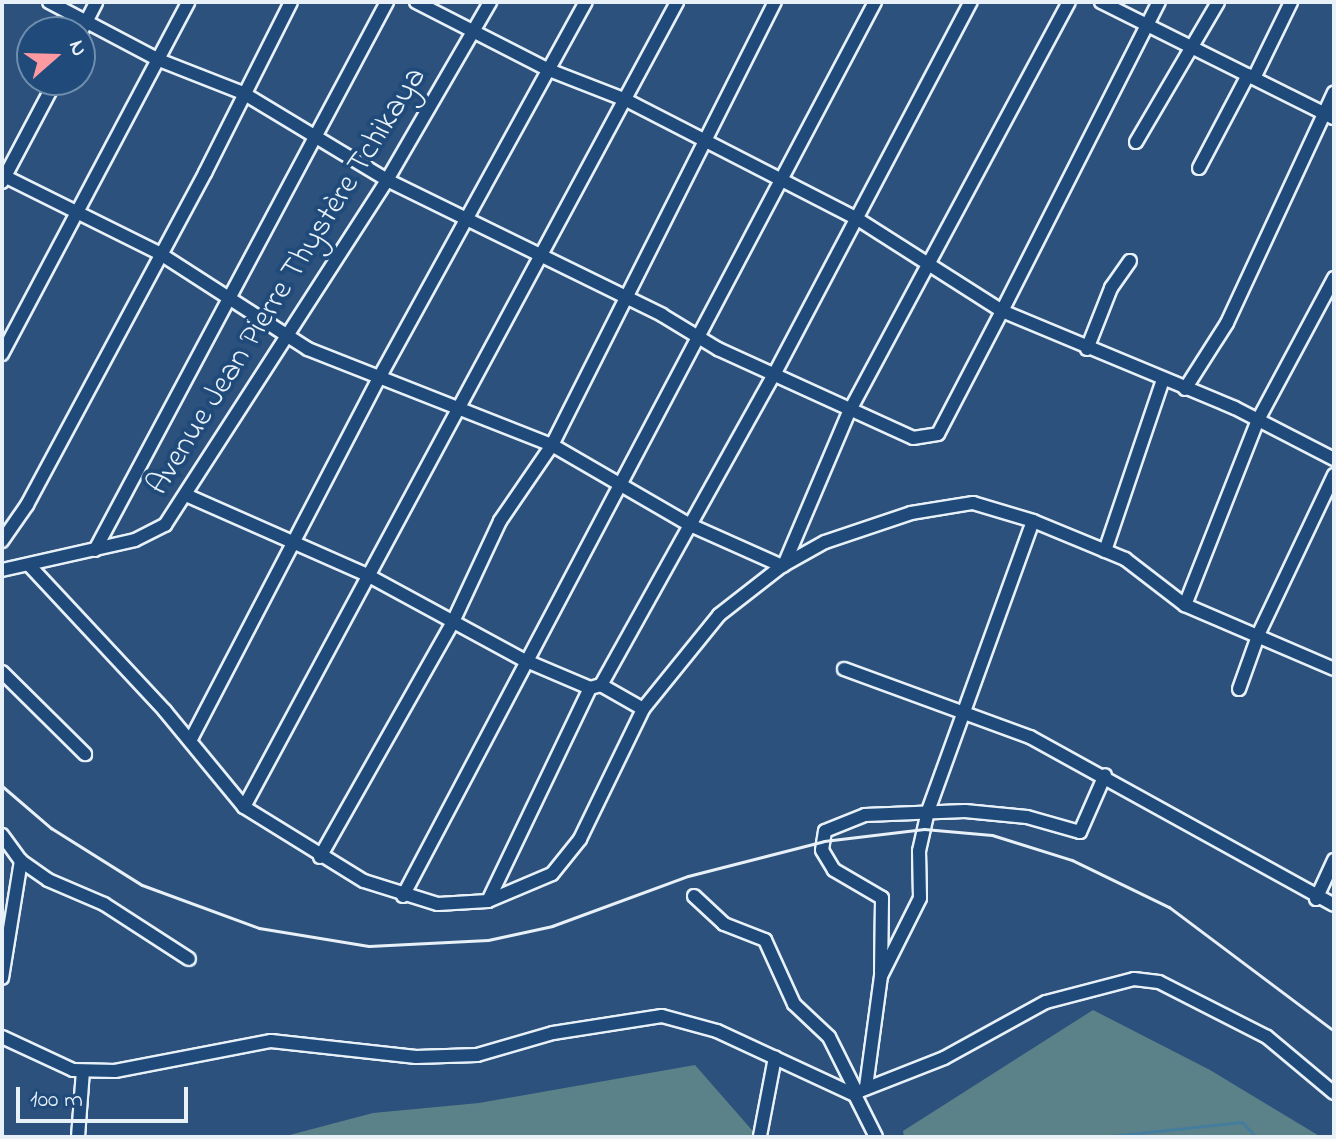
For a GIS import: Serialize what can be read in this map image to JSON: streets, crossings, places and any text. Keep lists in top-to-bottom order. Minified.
{"streets":{"street":["Avenue Jean Pierre Thystère Tchikaya"]},"scale_bar":"100 m","north":"right"}
